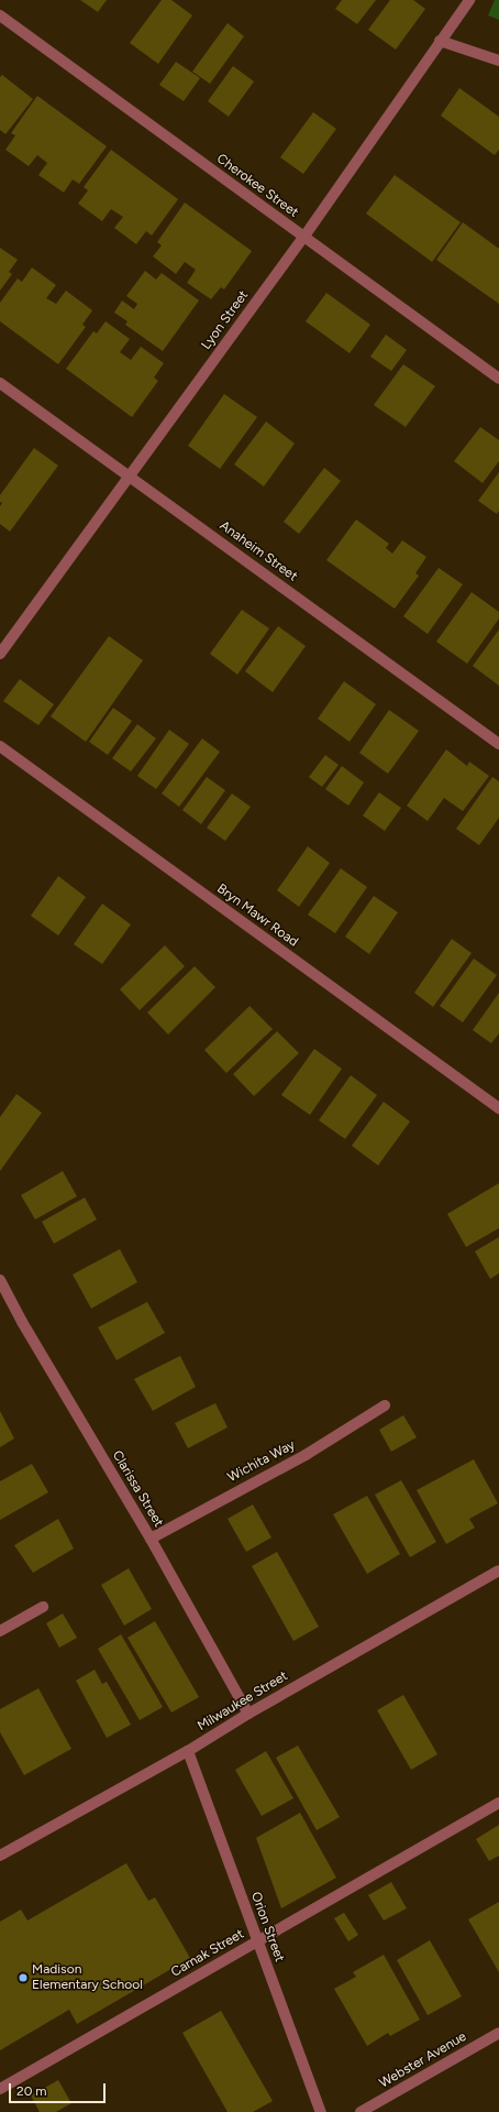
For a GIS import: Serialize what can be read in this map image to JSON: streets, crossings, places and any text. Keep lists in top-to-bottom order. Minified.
{"streets":{"street":["Cherokee Street","Lyon Street","Anaheim Street","Bryn Mawr Road","Wichita Way","Clarissa Street","Milwaukee Street","Orion Street","Carnak Street","Webster Avenue"]},"crossings":[["Cherokee Street","Lyon Street"],["Lyon Street","Anaheim Street"],["Wichita Way","Clarissa Street"],["Clarissa Street","Milwaukee Street"],["Milwaukee Street","Orion Street"],["Orion Street","Carnak Street"]],"places":["Madison Elementary School"],"scale_bar":"20 m"}
